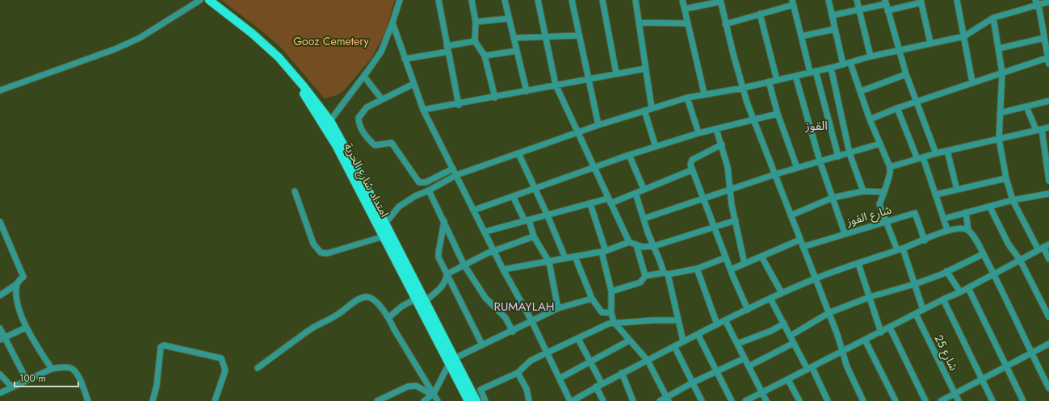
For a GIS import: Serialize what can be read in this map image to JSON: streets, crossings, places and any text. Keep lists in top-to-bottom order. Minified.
{"streets":{"main road":["امتداد شارع الحرية"],"street":["شارع القوز","شارع 25"]},"districts":["القوز","RUMAYLAH"],"parks":["Gooz Cemetery"],"scale_bar":"100 m"}
